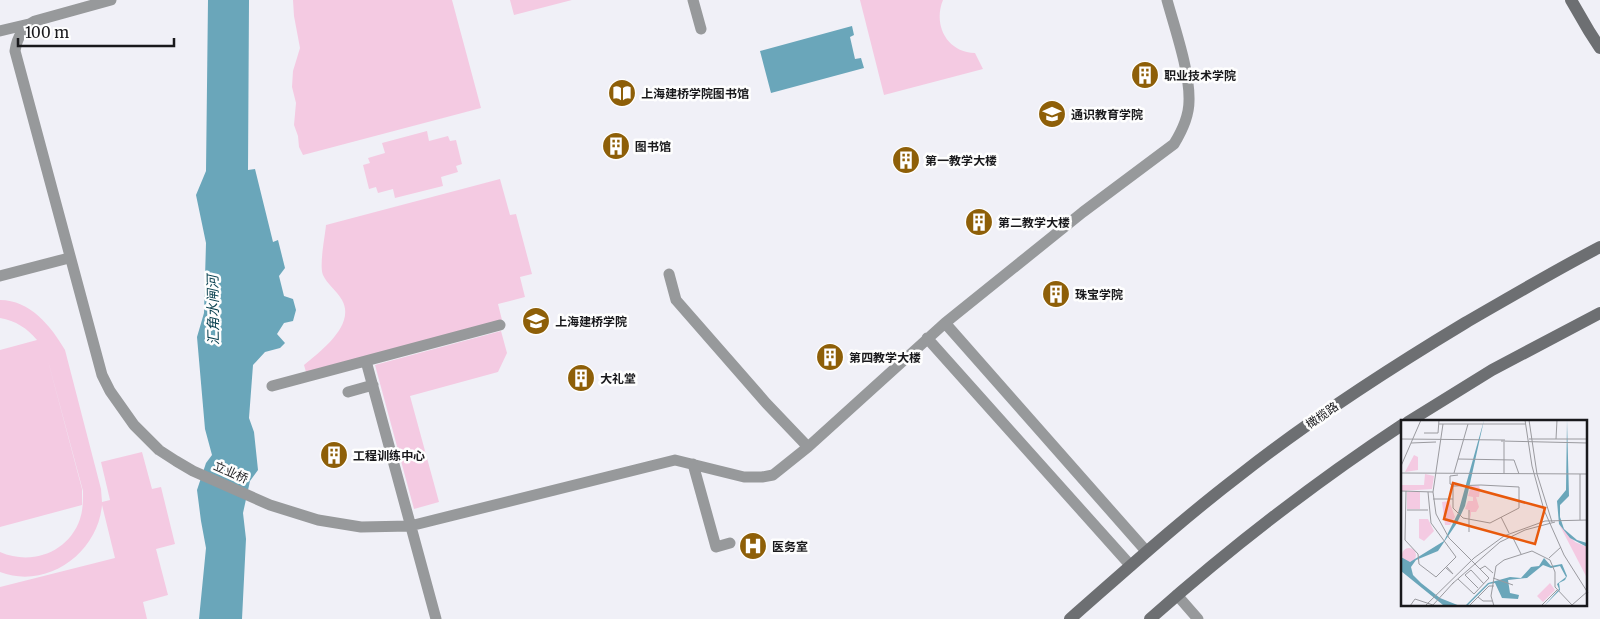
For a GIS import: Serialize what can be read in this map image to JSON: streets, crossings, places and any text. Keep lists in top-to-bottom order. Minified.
{"streets":{"main road":["橄榄路"],"street":["立业桥"]},"water":["汇角水闸河"],"places":{"building":["职业技术学院","图书馆","第一教学大楼","第二教学大楼","珠宝学院","第四教学大楼","大礼堂","工程训练中心"],"library":["上海建桥学院图书馆"],"school or university":["通识教育学院","上海建桥学院"],"hospital":["医务室"]},"scale_bar":"100 m"}
